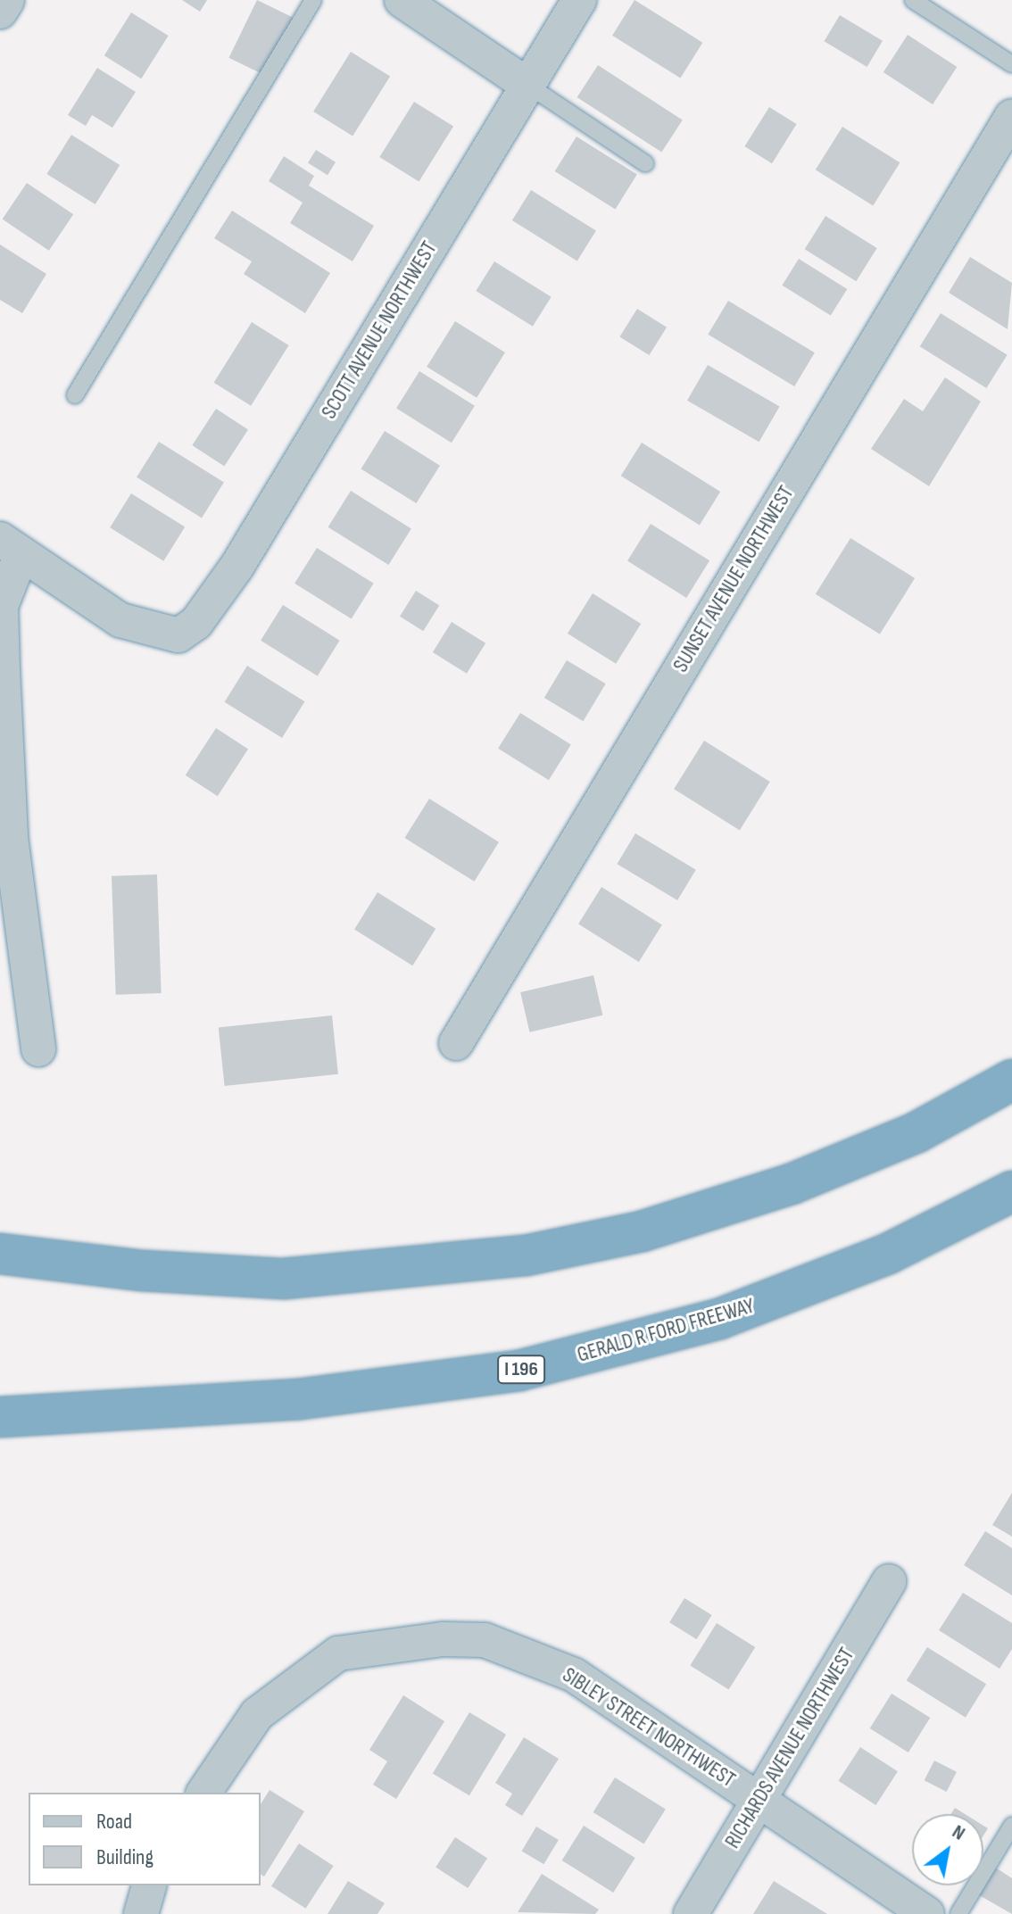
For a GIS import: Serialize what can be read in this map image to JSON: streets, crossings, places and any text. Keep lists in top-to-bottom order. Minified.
{"streets":{"highway":["GERALD R FORD FREEWAY","I 196"],"street":["SCOTT AVENUE NORTHWEST","SUNSET AVENUE NORTHWEST","SIBLEY STREET NORTHWEST","RICHARDS AVENUE NORTHWEST"]},"crossings":[["SIBLEY STREET NORTHWEST","RICHARDS AVENUE NORTHWEST"]],"legend":["Road","Building"],"north":"top right"}
